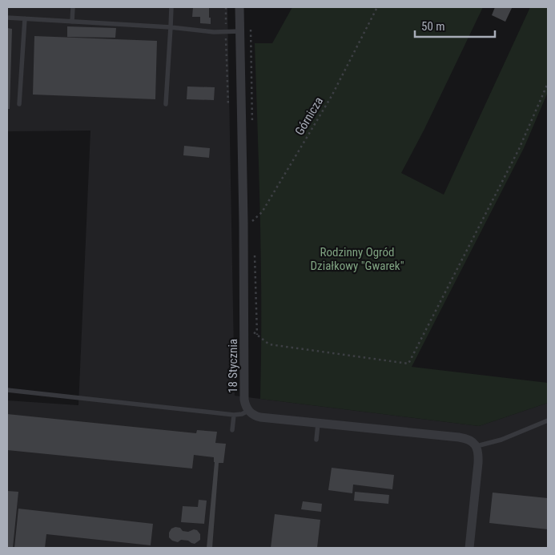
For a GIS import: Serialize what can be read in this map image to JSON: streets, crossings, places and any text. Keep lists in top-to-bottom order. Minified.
{"streets":{"street":["18 Stycznia"],"path":["Górnicza"]},"crossings":[["Górnicza","18 Stycznia"]],"parks":["Rodzinny Ogród Działkowy \"Gwarek\""],"scale_bar":"50 m"}
